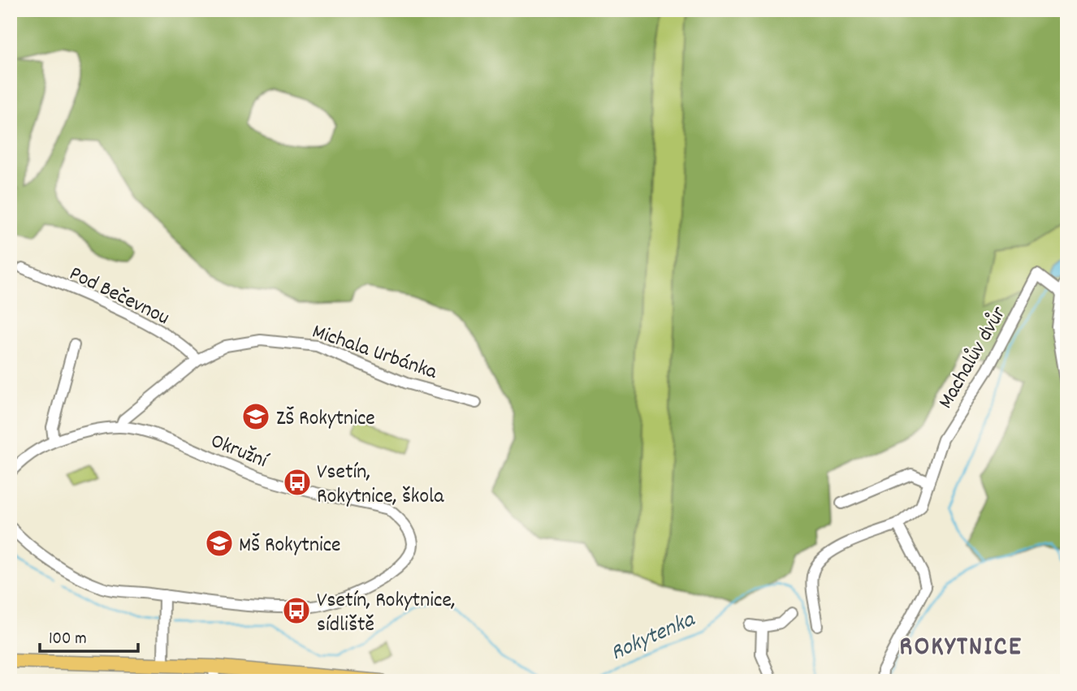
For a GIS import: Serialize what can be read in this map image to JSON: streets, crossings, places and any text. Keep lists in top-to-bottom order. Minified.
{"streets":{"street":["Pod Bečevnou","Michala Urbánka","Machalův dvůr","Okružní"]},"crossings":[["Pod Bečevnou","Michala Urbánka"],["Michala Urbánka","Okružní"]],"districts":["ROKYTNICE"],"water":["Rokytenka"],"places":{"school or university":["ZŠ Rokytnice","MŠ Rokytnice"],"bus stop":["Vsetín, Rokytnice, škola","Vsetín, Rokytnice, sídliště"]},"scale_bar":"100 m"}
